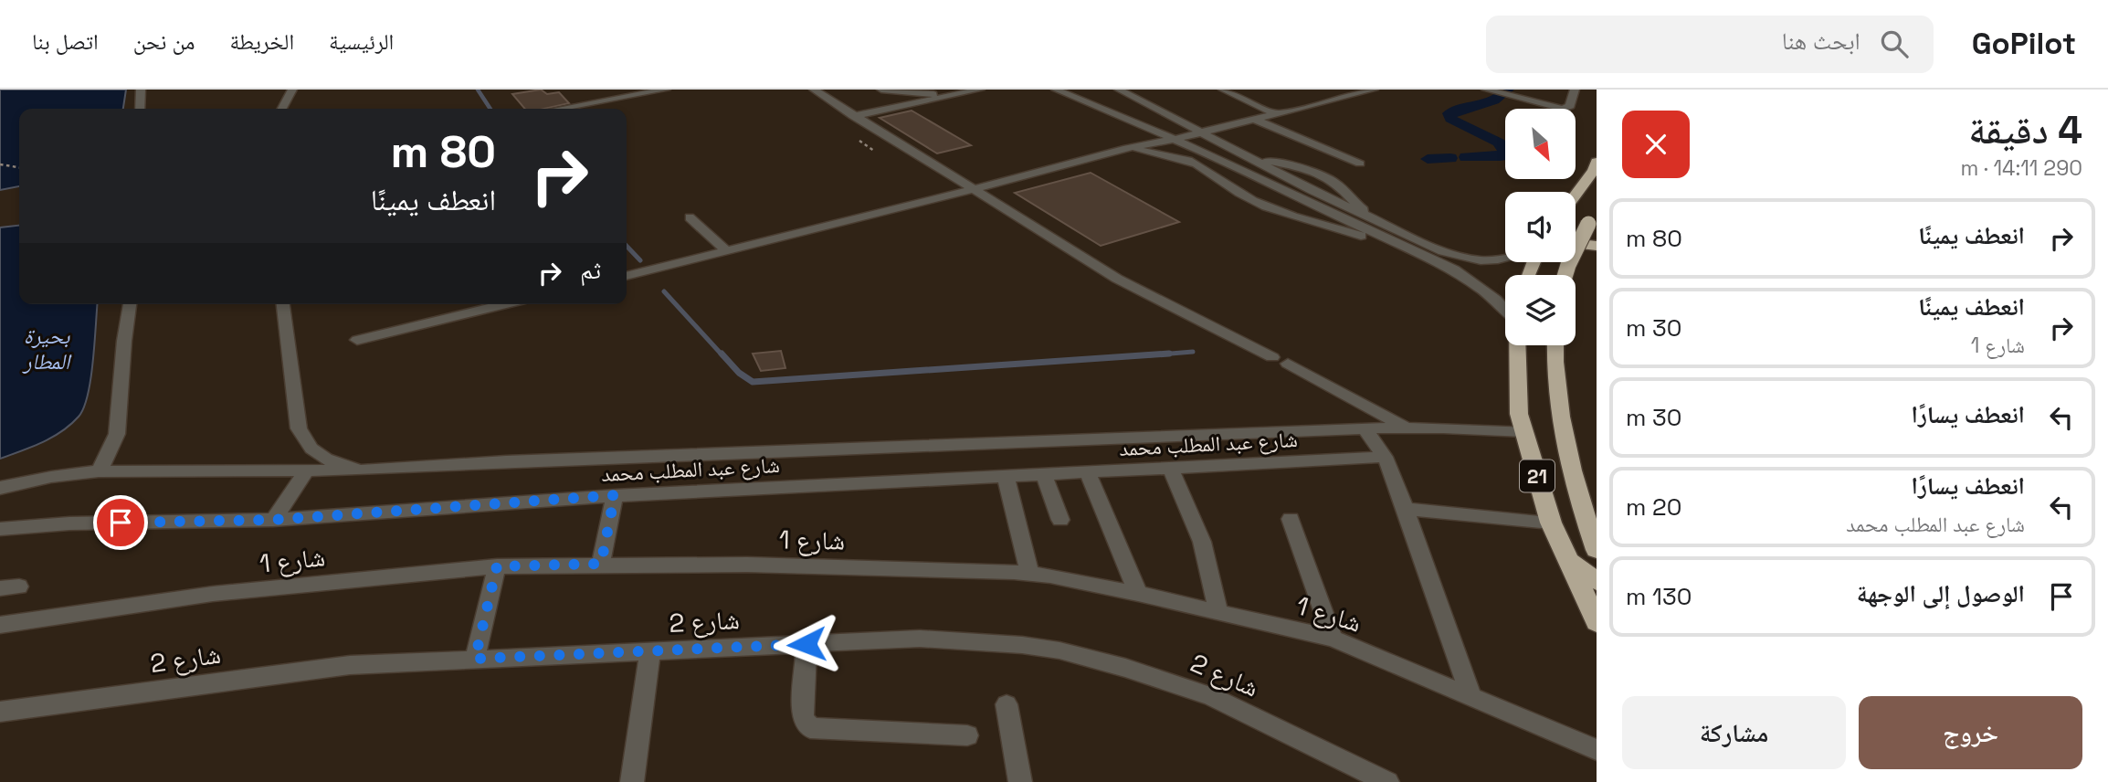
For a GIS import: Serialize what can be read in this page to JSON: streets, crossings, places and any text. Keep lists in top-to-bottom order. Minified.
{"streets":{"highway":["21"],"street":["شارع عبد المطلب محمد","شارع 1","شارع 2"]},"water":["بحيرة المطار"],"north":"bottom right","page":{"header":"GoPilot","search":"ابحث هنا","nav":["الرئيسية","الخريطة","من نحن","اتصل بنا"],"heading":["4 دقيقة","290 m · 14:11"],"turn":["80 m","انعطف يمينًا"],"list":[{"name":"انعطف يمينًا","value":"80 m"},{"name":"انعطف يمينًا","note":"شارع 1","value":"30 m"},{"name":"انعطف يسارًا","value":"30 m"},{"name":"انعطف يسارًا","note":"شارع عبد المطلب محمد","value":"20 m"},{"name":"الوصول إلى الوجهة","value":"130 m"}],"then":"ثم","buttons":["خروج","مشاركة"]}}
